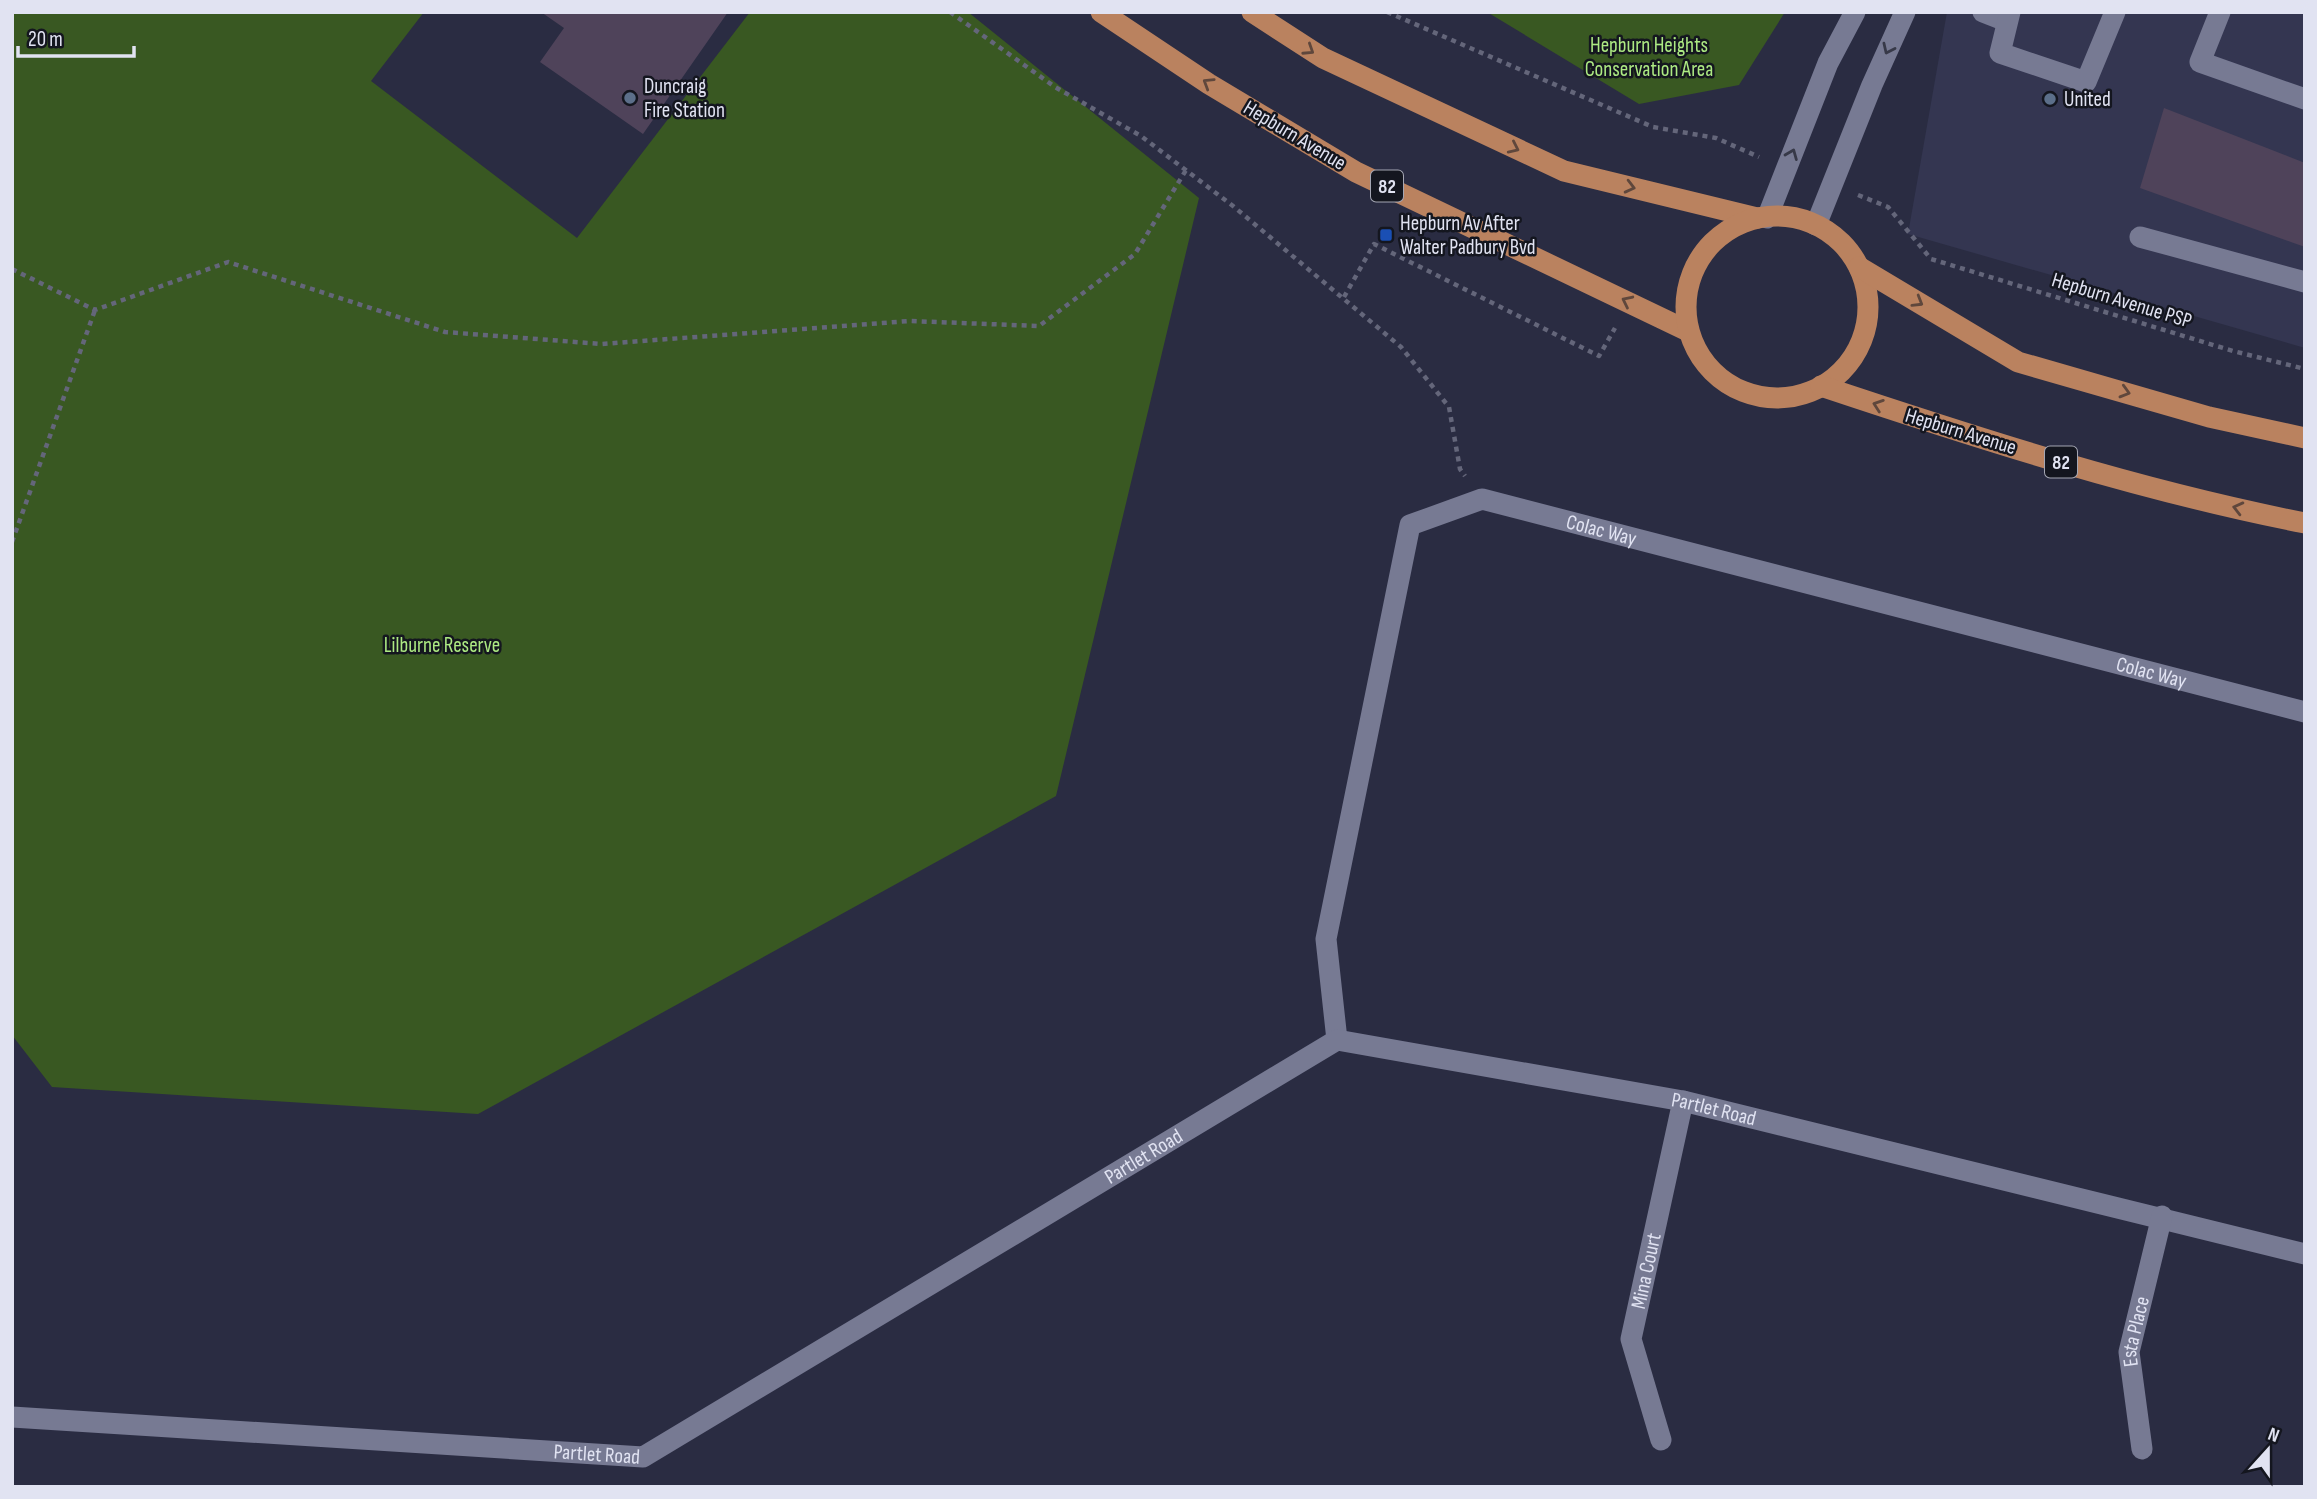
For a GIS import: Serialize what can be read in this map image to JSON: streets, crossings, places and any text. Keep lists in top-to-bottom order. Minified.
{"streets":{"main road":["Hepburn Avenue","82"],"street":["Colac Way","Partlet Road","Mina Court","Esta Place"],"path":["Hepburn Avenue PSP"]},"crossings":[["Partlet Road","Mina Court"],["Partlet Road","Esta Place"]],"parks":["Hepburn Heights Conservation Area","Lilburne Reserve"],"places":{"other":["Duncraig Fire Station","United"],"transit":["Hepburn Av After Walter Padbury Bvd"]},"scale_bar":"20 m","north":"top"}
